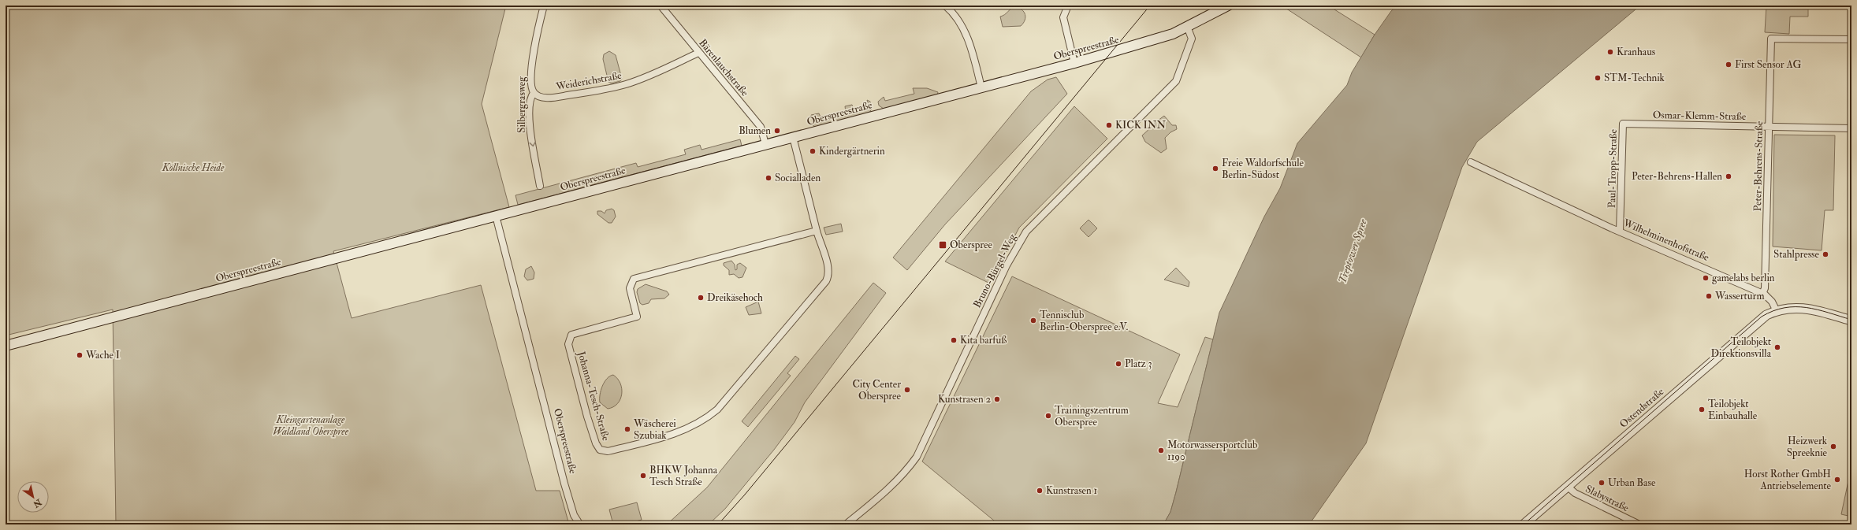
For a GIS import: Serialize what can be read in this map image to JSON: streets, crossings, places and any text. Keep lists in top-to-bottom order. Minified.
{"streets":{"main road":["Oberspreestraße"],"street":["Bärenlauchstraße","Weiderichstraße","Silbergrasweg","Osmar-Klemm-Straße","Peter-Behrens-Straße","Paul-Tropp-Straße","Wilhelminenhofstraße","Bruno-Bürgel-Weg","Johanna-Tesch-Straße","Ostendstraße","Slabystraße"]},"crossings":[["Oberspreestraße","Bärenlauchstraße"],["Oberspreestraße","Bruno-Bürgel-Weg"],["Oberspreestraße","Johanna-Tesch-Straße"],["Bärenlauchstraße","Weiderichstraße"],["Weiderichstraße","Silbergrasweg"],["Osmar-Klemm-Straße","Peter-Behrens-Straße"],["Osmar-Klemm-Straße","Paul-Tropp-Straße"],["Peter-Behrens-Straße","Wilhelminenhofstraße"],["Paul-Tropp-Straße","Wilhelminenhofstraße"],["Wilhelminenhofstraße","Ostendstraße"],["Ostendstraße","Slabystraße"]],"one_way":["Silbergrasweg"],"water":["Treptower Spree"],"parks":["Köllnische Heide","Kleingartenanlage Waldland Oberspree"],"places":{"other":["Kranhaus","First Sensor AG","STM-Technik","KICK INN","Blumen","Kindergärtnerin","Freie Waldorfschule Berlin-Südost","Peter-Behrens-Hallen","Socialladen","Stahlpresse","gamelabs berlin","Wasserturm","Dreikäsehoch","Tennisclub Berlin-Oberspree e.V.","Kita barfuß","Teilobjekt Direktionsvilla","Wache I","Platz 3","City Center Oberspree","Kunstrasen 2","Teilobjekt Einbauhalle","Trainingszentrum Oberspree","Wäscherei Szubiak","Heizwerk Spreeknie","Motorwassersportclub 1190","BHKW Johanna Tesch Straße","Horst Rother GmbH Antriebselemente","Urban Base","Kunstrasen 1"],"transit":["Oberspree"]},"north":"bottom right"}
